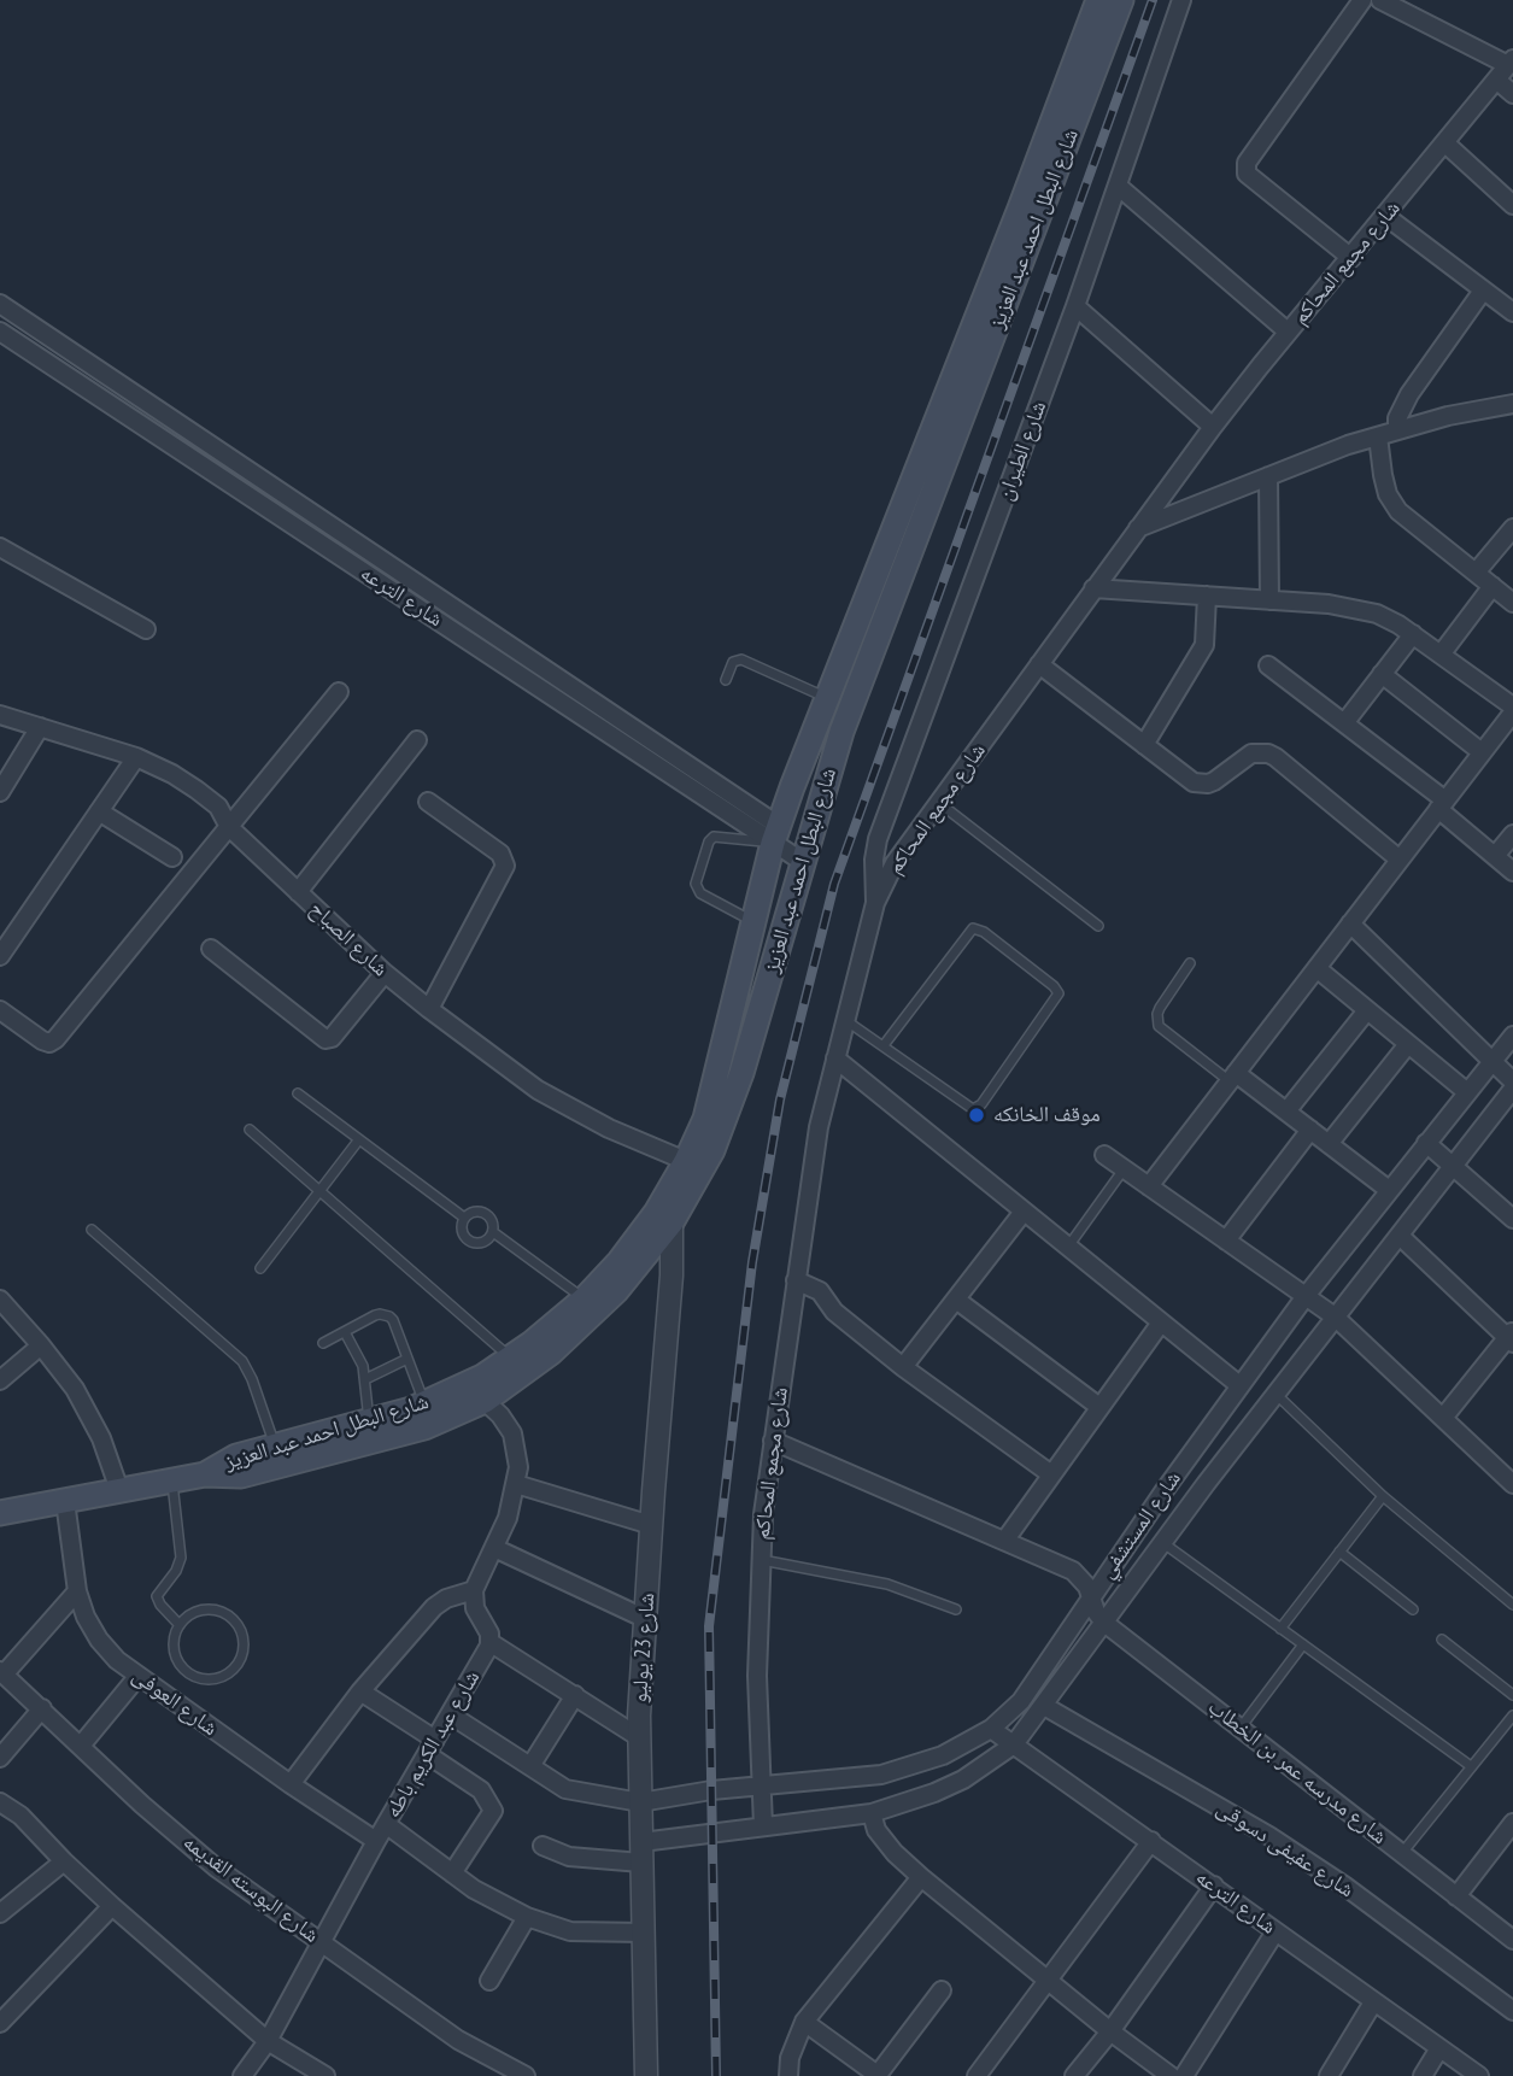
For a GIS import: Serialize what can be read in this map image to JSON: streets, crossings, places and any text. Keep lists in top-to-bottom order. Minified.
{"streets":{"main road":["شارع البطل احمد عبد العزيز"],"street":["شارع مجمع المحاكم","شارع الطيران","شارع الترعه","شارع الصباح","شارع المستشفي","شارع 23 يوليو","شارع العوفى","شارع عبد الكريم باطه","شارع مدرسه عمر بن الخطاب","شارع عفيفى دسوقى","شارع البوسته القديمه"]},"crossings":[["شارع البطل احمد عبد العزيز","شارع الترعه"],["شارع البطل احمد عبد العزيز","شارع الصباح"],["شارع البطل احمد عبد العزيز","شارع 23 يوليو"],["شارع البطل احمد عبد العزيز","شارع العوفى"],["شارع مجمع المحاكم","شارع الطيران"],["شارع مجمع المحاكم","شارع المستشفي"],["شارع مجمع المحاكم","شارع مدرسه عمر بن الخطاب"],["شارع الترعه","شارع المستشفي"],["شارع المستشفي","شارع 23 يوليو"],["شارع المستشفي","شارع عبد الكريم باطه"],["شارع المستشفي","شارع مدرسه عمر بن الخطاب"],["شارع المستشفي","شارع عفيفى دسوقى"],["شارع العوفى","شارع عبد الكريم باطه"],["شارع عبد الكريم باطه","شارع البوسته القديمه"]],"places":["موقف الخانكه"]}
